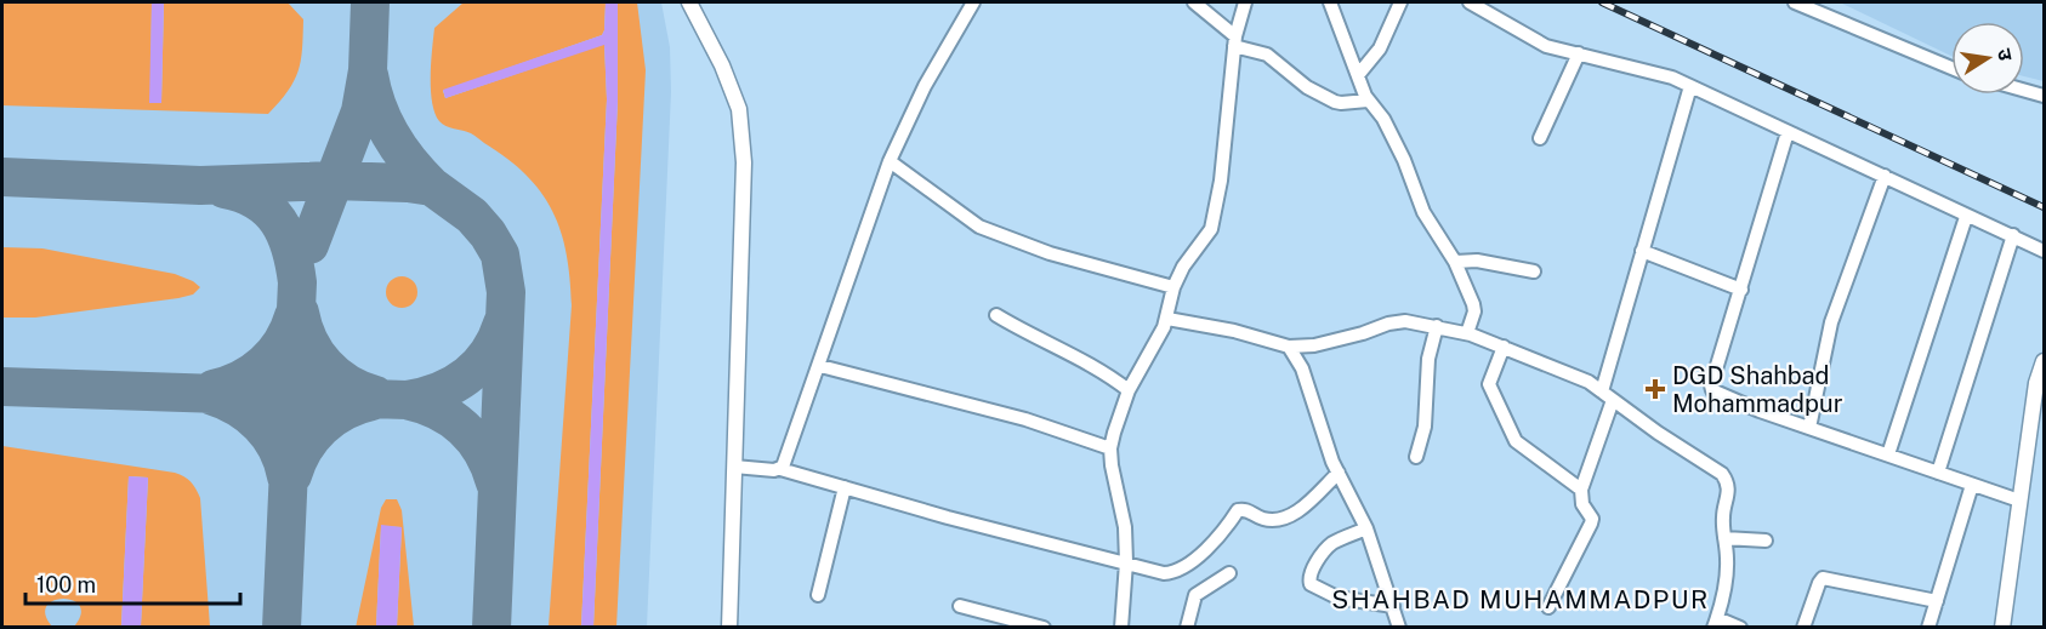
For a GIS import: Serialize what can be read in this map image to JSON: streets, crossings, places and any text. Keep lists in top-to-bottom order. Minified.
{"districts":["SHAHBAD MUHAMMADPUR"],"places":{"health":["DGD Shahbad Mohammadpur"]},"scale_bar":"100 m","north":"right"}
